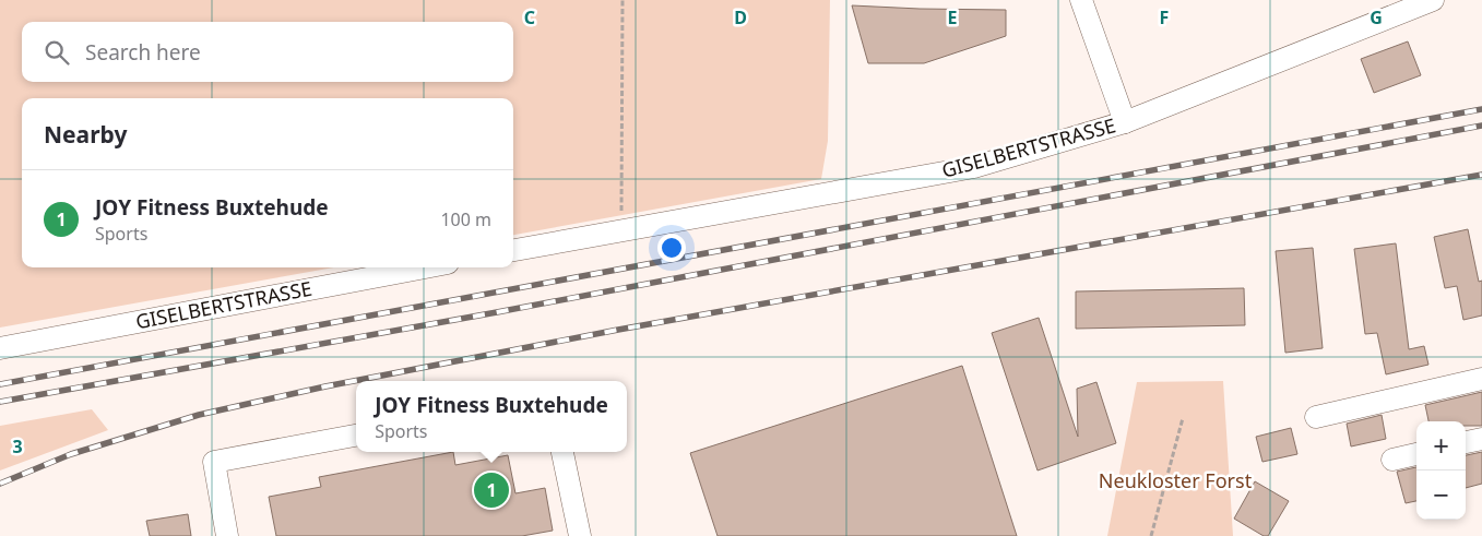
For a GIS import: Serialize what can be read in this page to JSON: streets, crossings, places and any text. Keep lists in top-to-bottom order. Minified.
{"streets":{"street":["GISELBERTSTRASSE"]},"parks":["Neukloster Forst"],"page":{"search":"Search here","heading":"Nearby","list":[{"mark":"1","name":"JOY Fitness Buxtehude","note":"Sports","value":"100 m"}],"popup":["JOY Fitness Buxtehude","Sports"],"map_buttons":["+","−"],"pins":"1"},"grid":{"columns":["C","D","E","F","G"],"rows":["3"]}}
